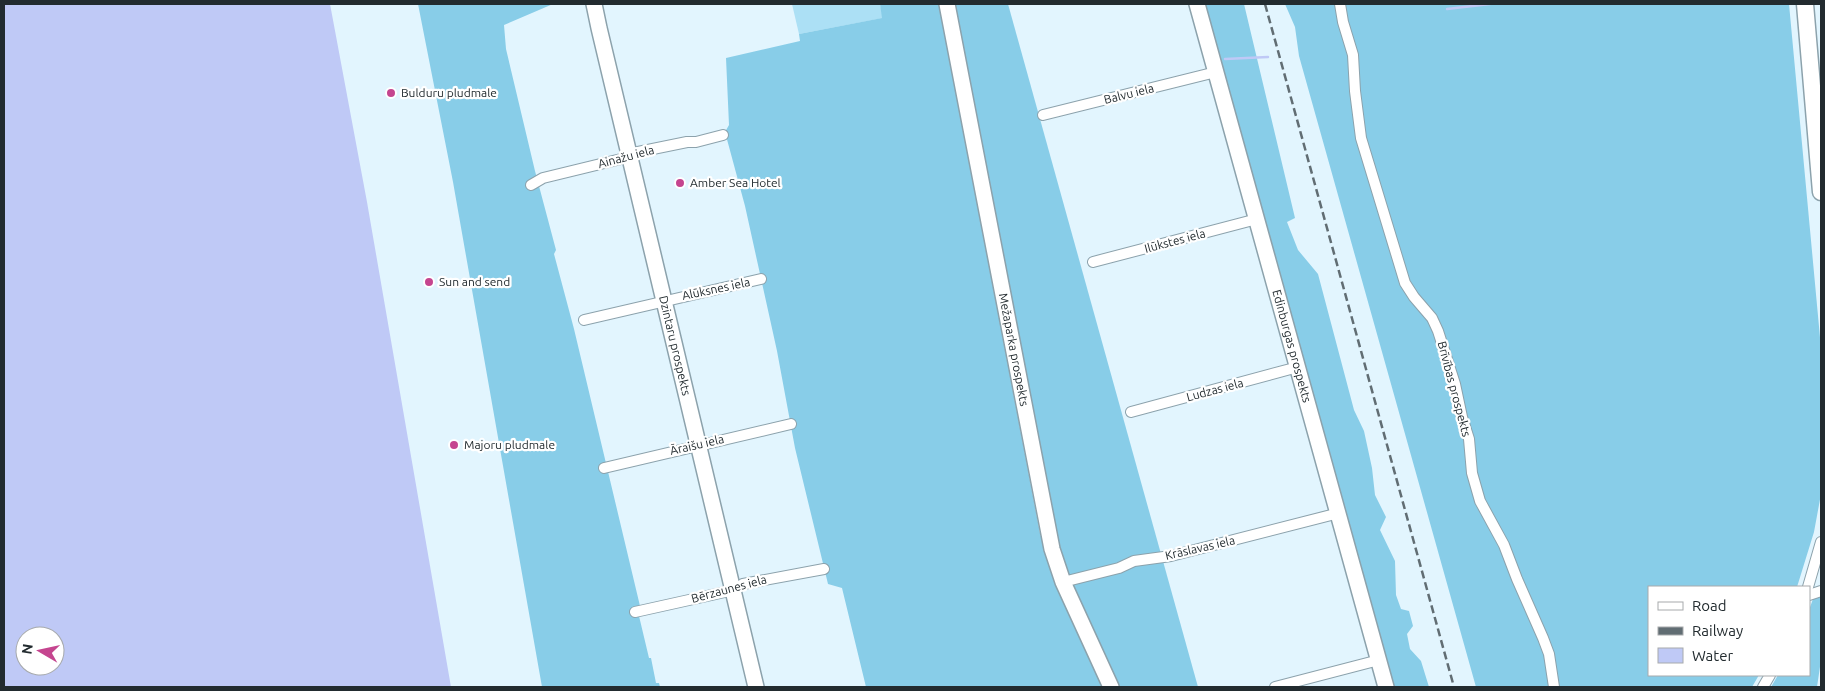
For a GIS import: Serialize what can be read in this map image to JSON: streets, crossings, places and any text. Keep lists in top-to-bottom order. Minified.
{"streets":{"street":["Balvu iela","Ainažu iela","Ilūkstes iela","Alūksnes iela","Dzintaru prospekts","Edinburgas prospekts","Mežaparka prospekts","Brīvības prospekts","Ludzas iela","Āraišu iela","Krāslavas iela","Bērzaunes iela"]},"crossings":[["Balvu iela","Edinburgas prospekts"],["Ainažu iela","Dzintaru prospekts"],["Ilūkstes iela","Edinburgas prospekts"],["Alūksnes iela","Dzintaru prospekts"],["Dzintaru prospekts","Āraišu iela"],["Dzintaru prospekts","Bērzaunes iela"],["Edinburgas prospekts","Ludzas iela"],["Edinburgas prospekts","Krāslavas iela"],["Mežaparka prospekts","Krāslavas iela"]],"places":["Bulduru pludmale","Amber Sea Hotel","Sun and send","Majoru pludmale"],"legend":["Road","Railway","Water"],"north":"left"}
